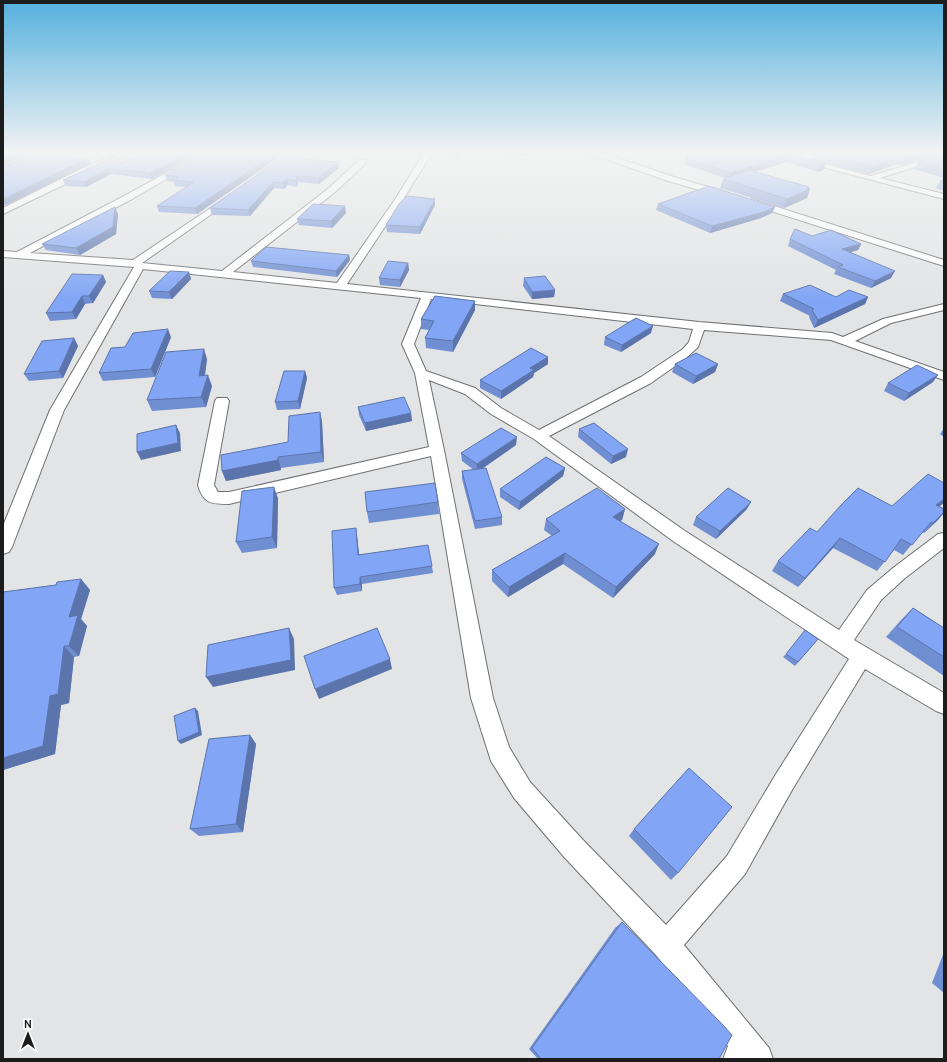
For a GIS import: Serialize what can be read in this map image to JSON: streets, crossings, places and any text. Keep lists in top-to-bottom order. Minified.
{"north":"top"}
